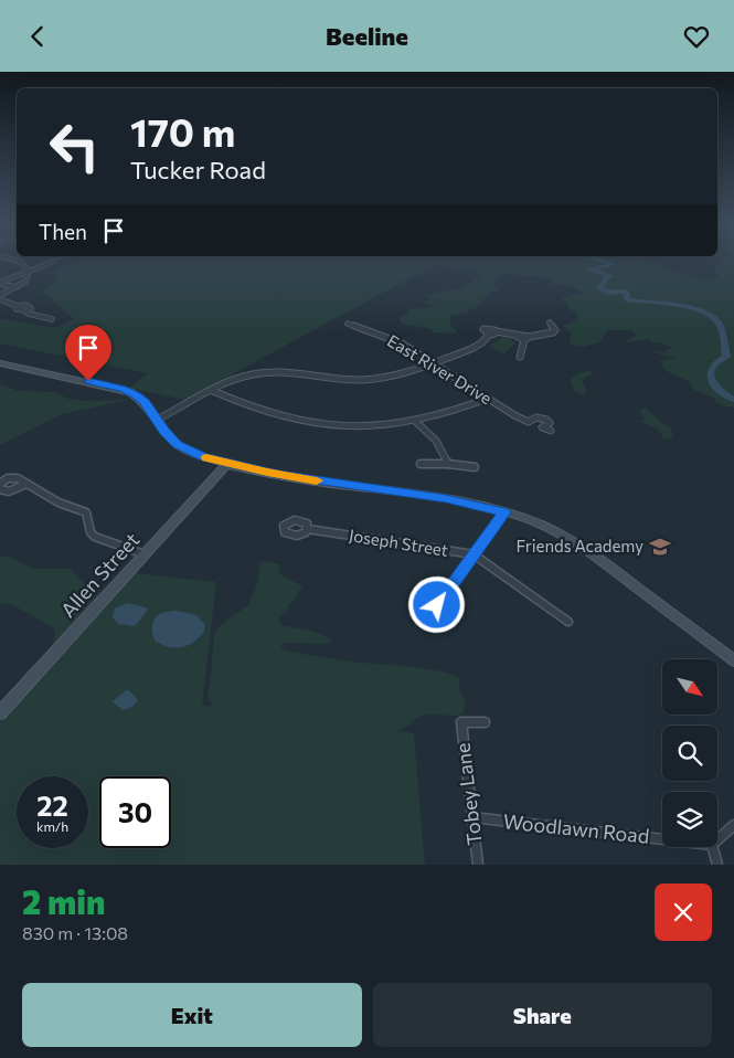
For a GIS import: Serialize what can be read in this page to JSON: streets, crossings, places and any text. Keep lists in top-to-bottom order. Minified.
{"streets":{"main road":["Allen Street"],"street":["East River Drive","Joseph Street","Tobey Lane","Woodlawn Road"]},"crossings":[["Tobey Lane","Woodlawn Road"]],"places":{"school or university":["Friends Academy"]},"north":"bottom right","page":{"header":"Beeline","turn":["170 m","Tucker Road"],"then":"Then","speed":"22 km/h","limit":"30","heading":["2 min","830 m · 13:08"],"buttons":["Exit","Share"]}}
